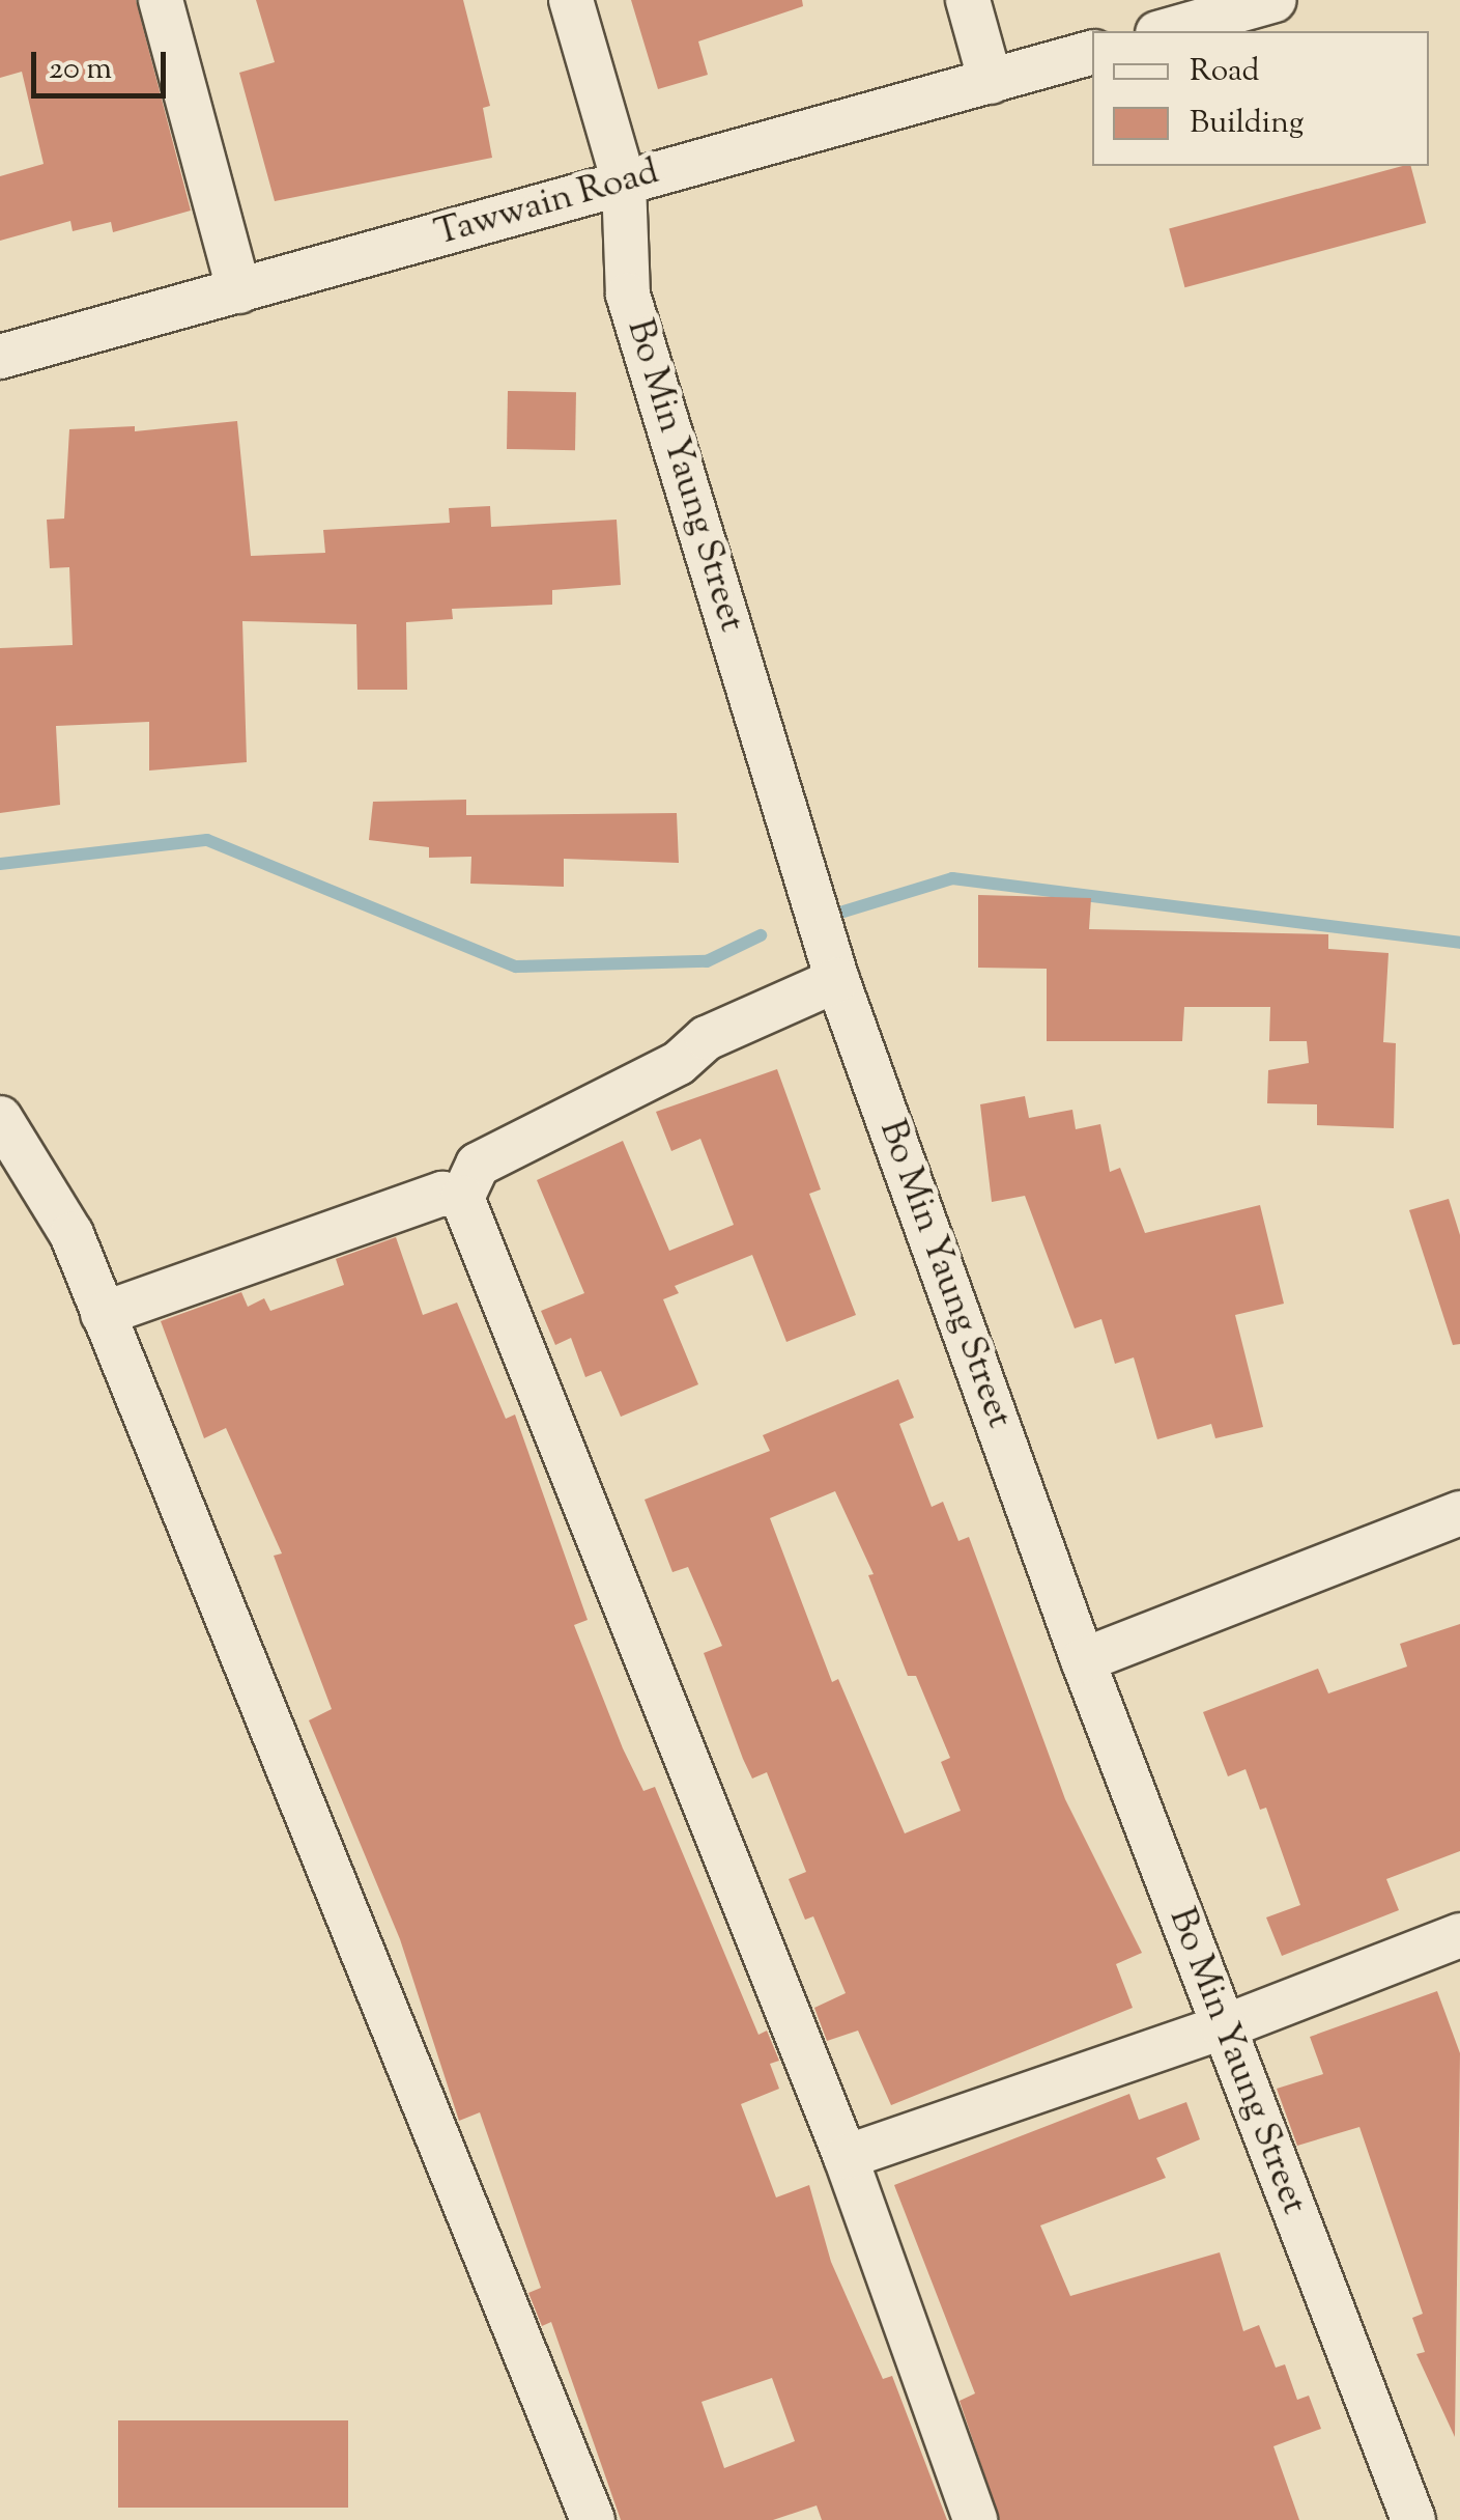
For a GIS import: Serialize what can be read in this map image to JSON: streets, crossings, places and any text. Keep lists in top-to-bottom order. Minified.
{"streets":{"street":["Tawwain Road","Bo Min Yaung Street"]},"crossings":[["Tawwain Road","Bo Min Yaung Street"]],"legend":["Road","Building"],"scale_bar":"20 m"}
